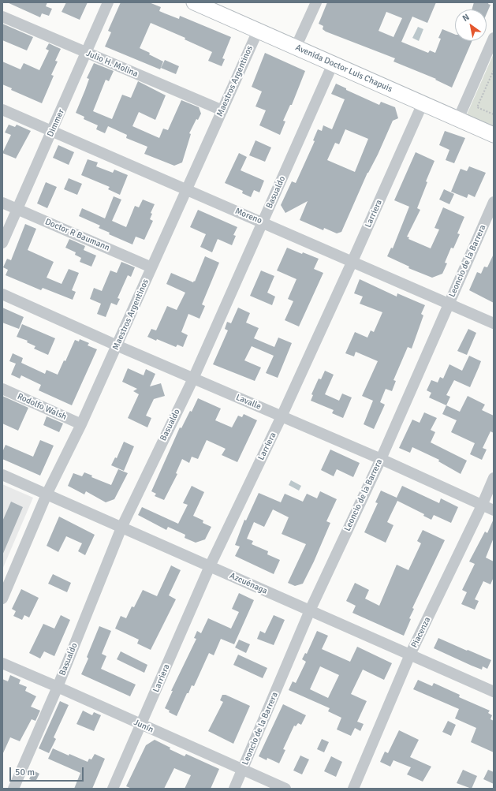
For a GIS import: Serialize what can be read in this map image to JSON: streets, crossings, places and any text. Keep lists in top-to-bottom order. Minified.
{"streets":{"main road":["Avenida Doctor Luis Chapuis"],"street":["Julio H. Molina","Maestros Argentinos","Dimmer","Basualdo","Larriera","Moreno","Doctor R Baumann","Leoncio de la Barrera","Lavalle","Rodolfo Walsh","Azcuénaga","Piacenza","Junín"]},"crossings":[["Julio H. Molina","Maestros Argentinos"],["Julio H. Molina","Dimmer"],["Avenida Doctor Luis Chapuis","Maestros Argentinos"],["Avenida Doctor Luis Chapuis","Basualdo"],["Avenida Doctor Luis Chapuis","Larriera"],["Maestros Argentinos","Moreno"],["Maestros Argentinos","Doctor R Baumann"],["Maestros Argentinos","Lavalle"],["Maestros Argentinos","Rodolfo Walsh"],["Maestros Argentinos","Azcuénaga"],["Dimmer","Moreno"],["Dimmer","Doctor R Baumann"],["Basualdo","Moreno"],["Basualdo","Lavalle"],["Basualdo","Azcuénaga"],["Basualdo","Junín"],["Larriera","Moreno"],["Larriera","Lavalle"],["Larriera","Azcuénaga"],["Larriera","Junín"],["Moreno","Leoncio de la Barrera"],["Leoncio de la Barrera","Lavalle"],["Leoncio de la Barrera","Azcuénaga"],["Leoncio de la Barrera","Junín"],["Lavalle","Piacenza"],["Azcuénaga","Piacenza"]],"scale_bar":"50 m","north":"top left"}
